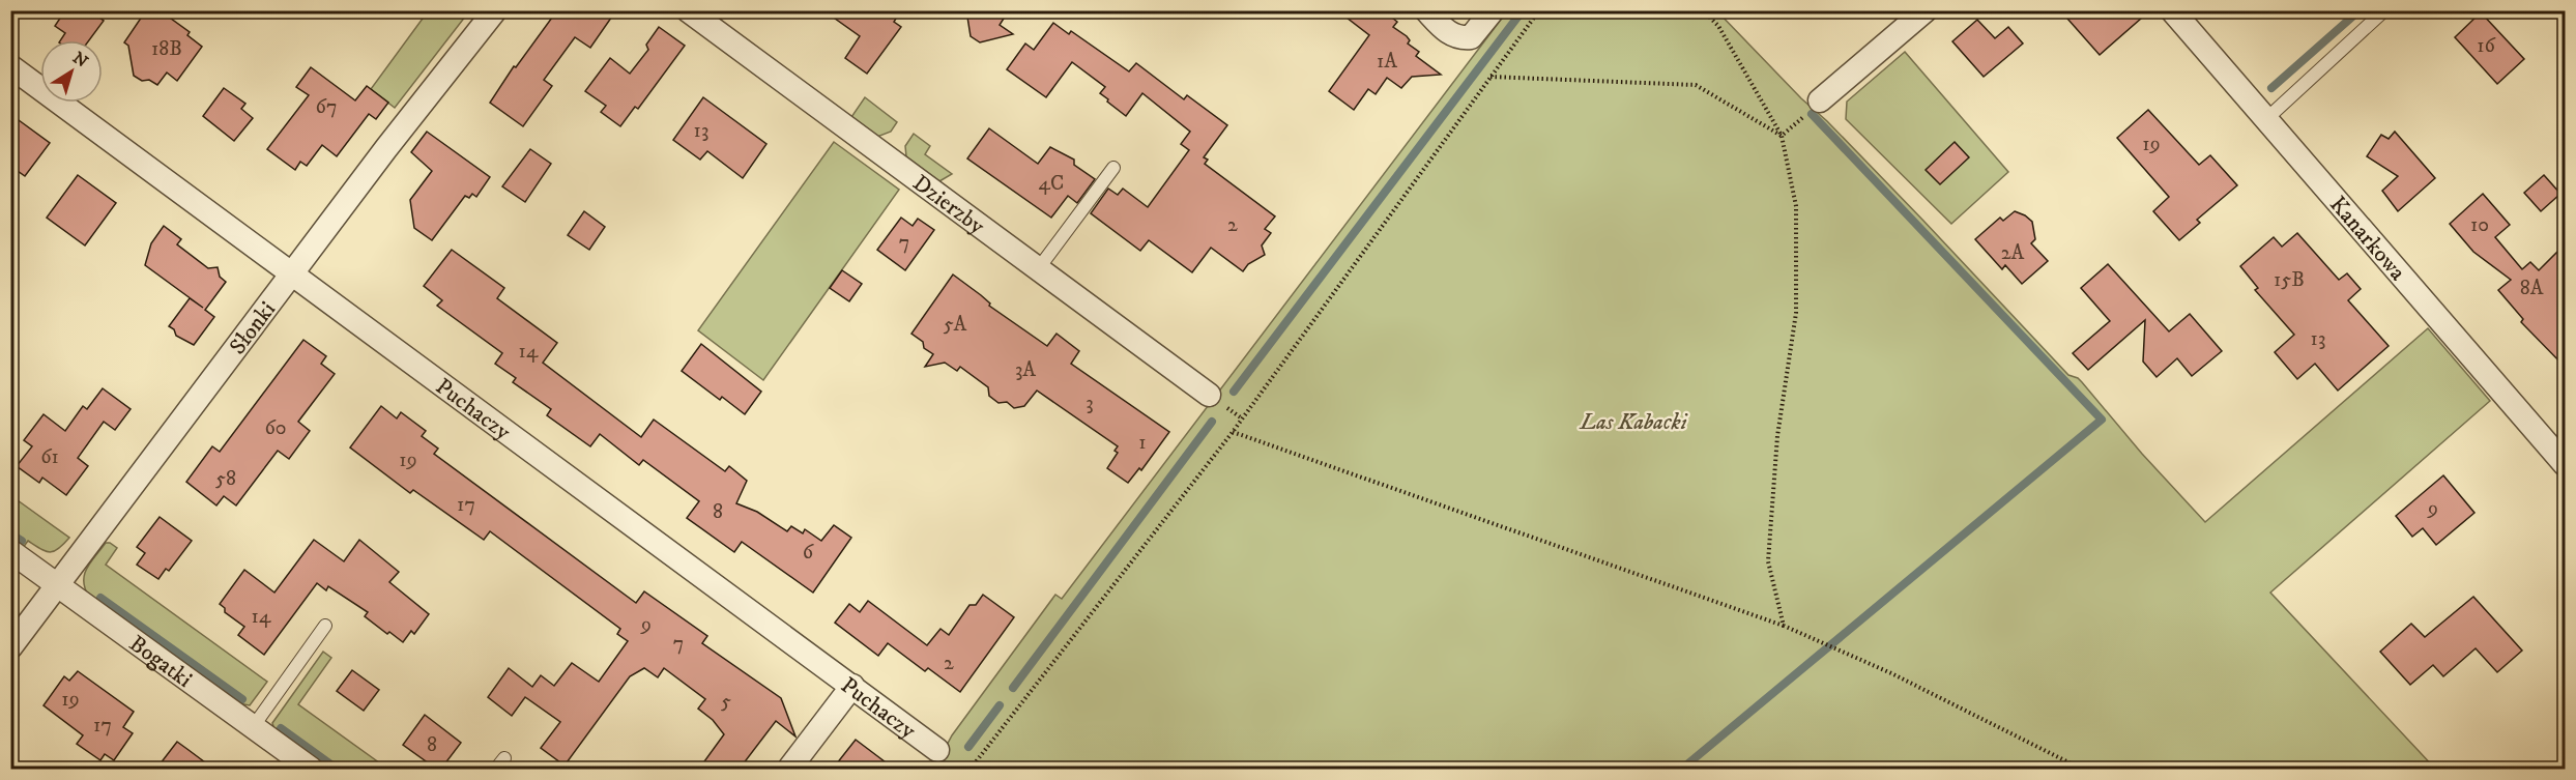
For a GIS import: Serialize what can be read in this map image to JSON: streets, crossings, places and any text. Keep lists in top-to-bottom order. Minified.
{"streets":{"street":["Dzierzby","Kanarkowa","Słonki","Puchaczy","Bogatki"]},"crossings":[["Słonki","Puchaczy"],["Słonki","Bogatki"]],"parks":["Las Kabacki"],"house_numbers":["16","18B","1A","67","13","19","4C","2","10","7","2A","15B","8A","5A","13","14","3A","3","60","1","61","19","58","17","9","8","6","14","9","7","2","19","5","17","8"],"north":"top right"}
